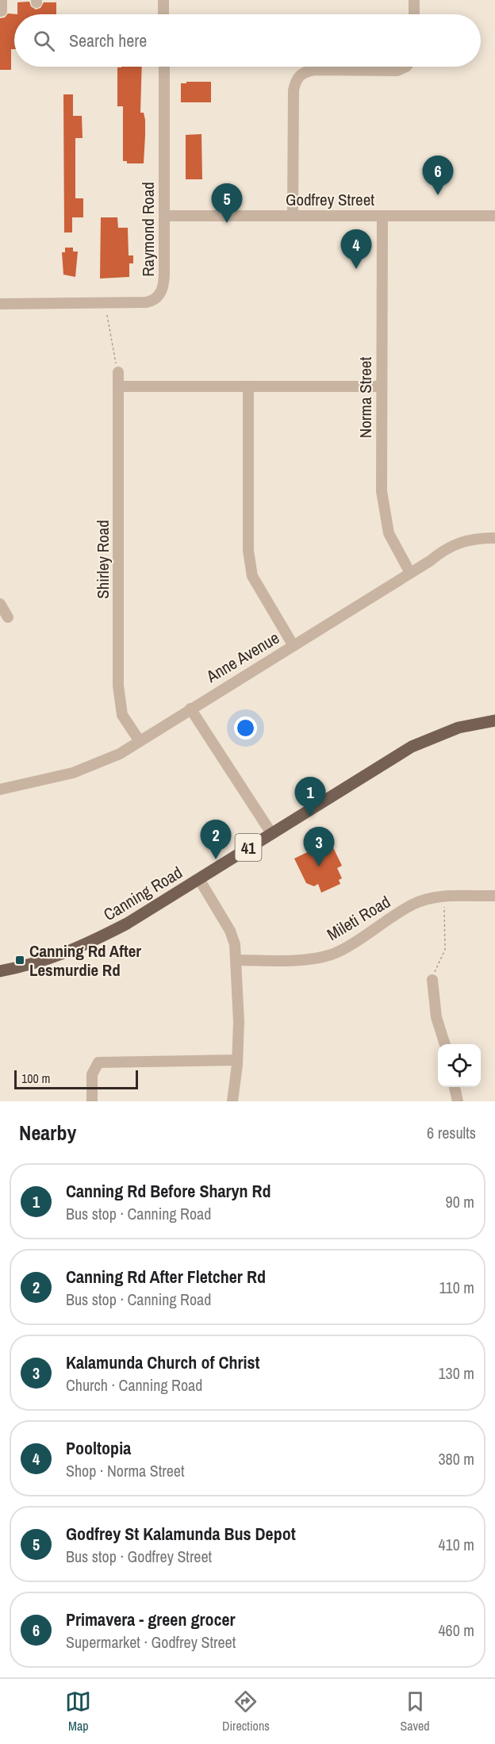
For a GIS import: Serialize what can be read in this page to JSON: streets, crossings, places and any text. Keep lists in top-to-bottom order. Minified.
{"streets":{"main road":["41","Canning Road"],"street":["Godfrey Street","Raymond Road","Norma Street","Shirley Road","Anne Avenue","Mileti Road"]},"crossings":[["Godfrey Street","Raymond Road"],["Godfrey Street","Norma Street"],["Norma Street","Anne Avenue"],["Shirley Road","Anne Avenue"]],"places":{"transit":["Canning Rd After Lesmurdie Rd"]},"scale_bar":"100 m","page":{"search":"Search here","pins":["6","5","4","1","2","3"],"scale":"100 m","heading":["Nearby","6 results"],"list":[{"mark":"1","name":"Canning Rd Before Sharyn Rd","note":"Bus stop · Canning Road","value":"90 m"},{"mark":"2","name":"Canning Rd After Fletcher Rd","note":"Bus stop · Canning Road","value":"110 m"},{"mark":"3","name":"Kalamunda Church of Christ","note":"Church · Canning Road","value":"130 m"},{"mark":"4","name":"Pooltopia","note":"Shop · Norma Street","value":"380 m"},{"mark":"5","name":"Godfrey St Kalamunda Bus Depot","note":"Bus stop · Godfrey Street","value":"410 m"},{"mark":"6","name":"Primavera - green grocer","note":"Supermarket · Godfrey Street","value":"460 m"}],"nav":["Map","Directions","Saved"]}}
